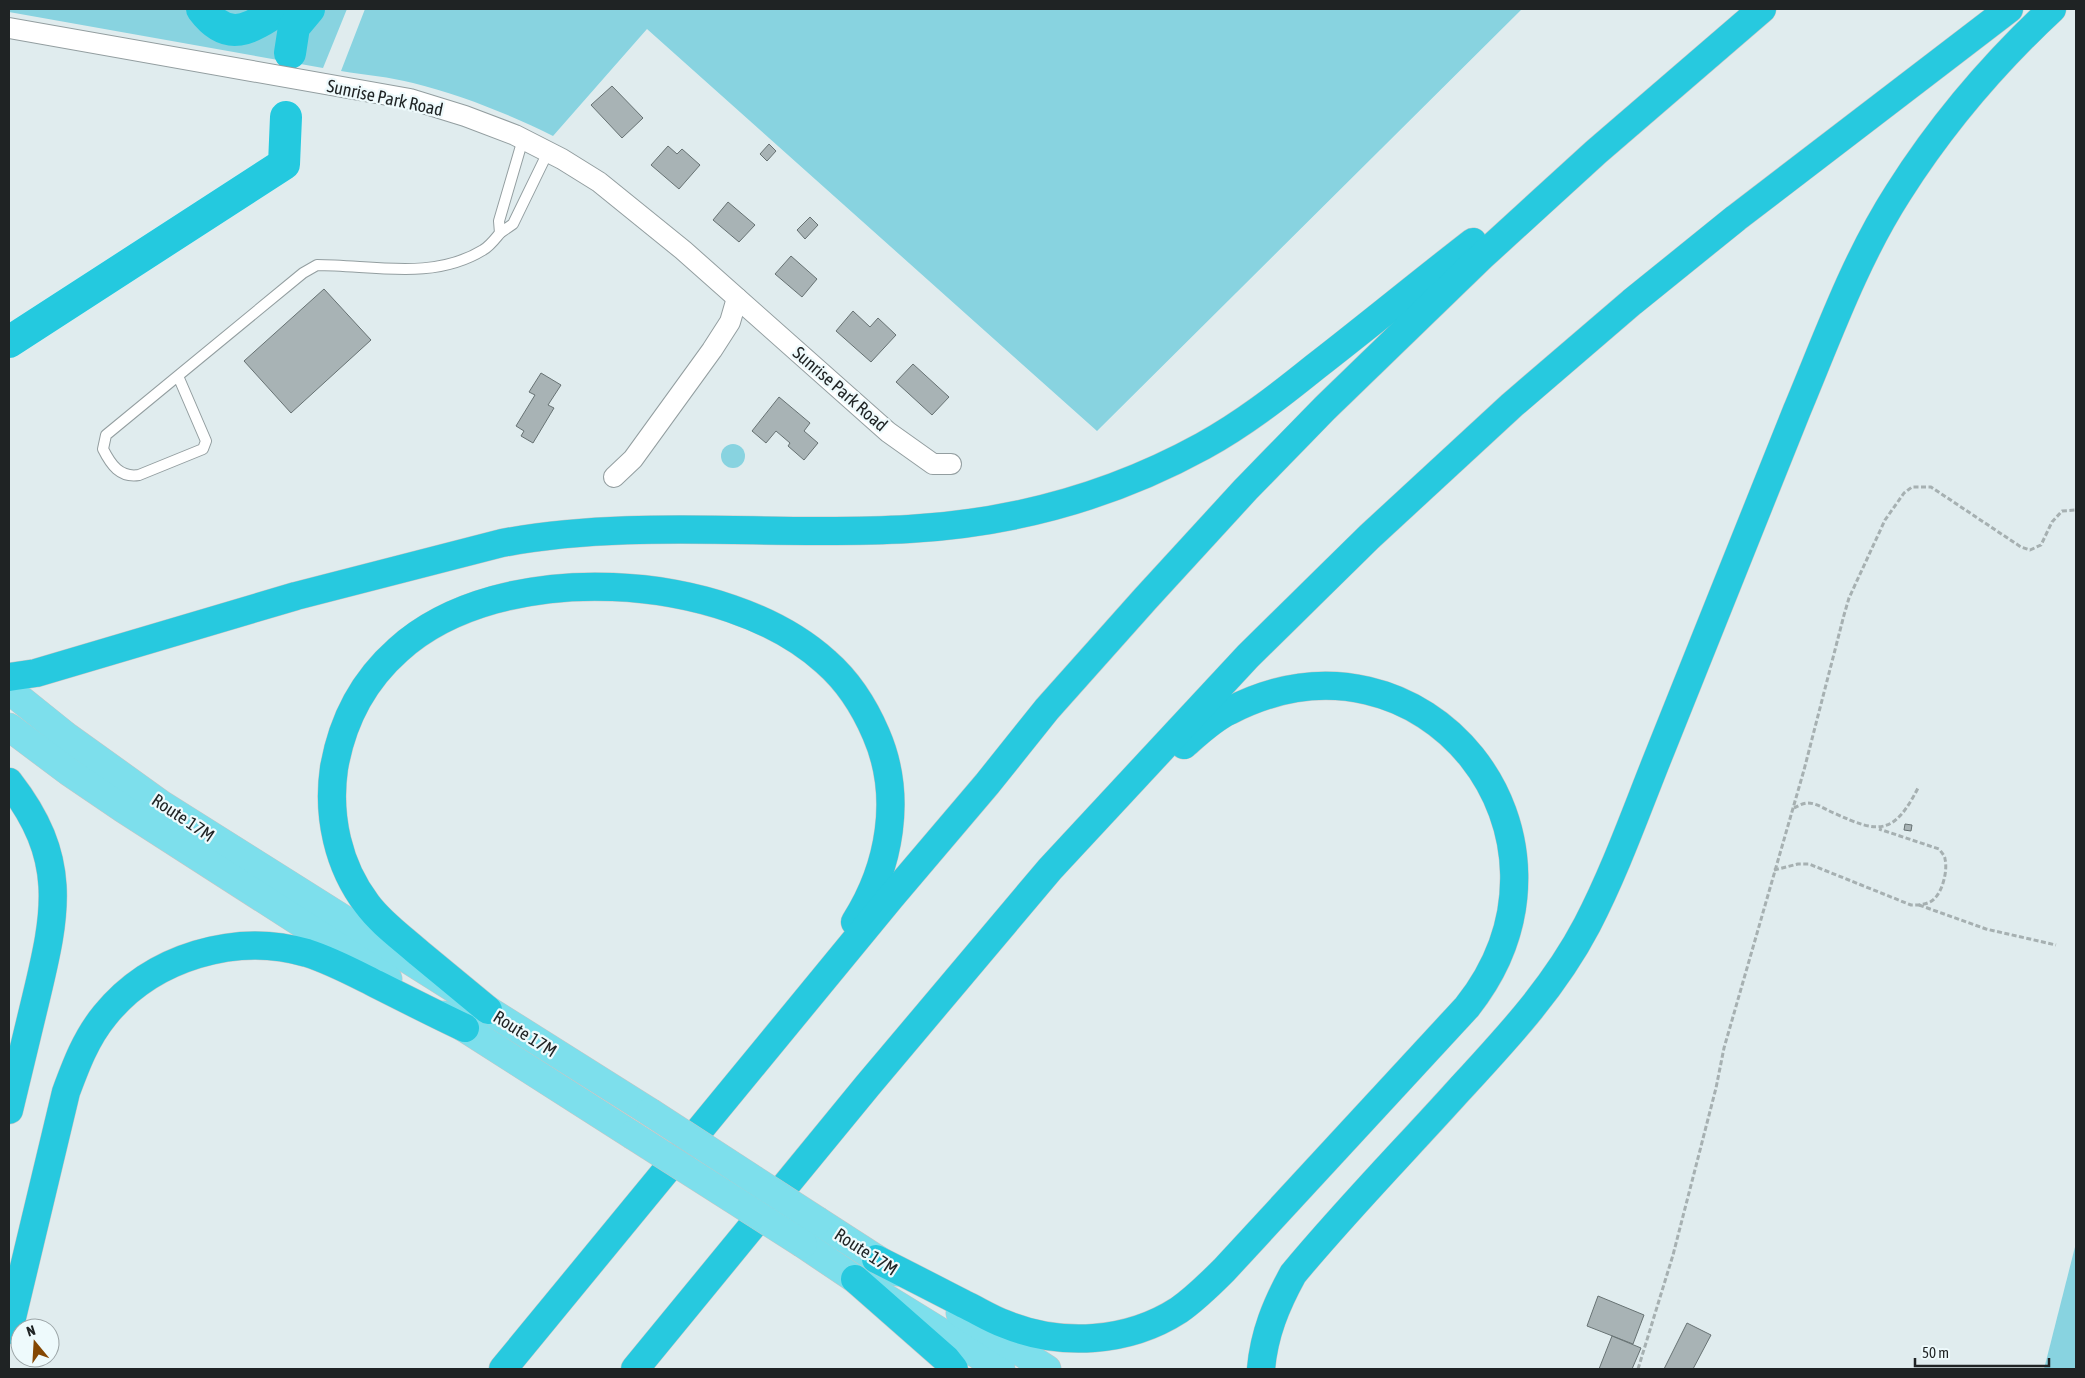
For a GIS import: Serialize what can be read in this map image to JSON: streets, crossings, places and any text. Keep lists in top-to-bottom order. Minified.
{"streets":{"main road":["Route 17M"],"street":["Sunrise Park Road"]},"scale_bar":"50 m","north":"top"}
